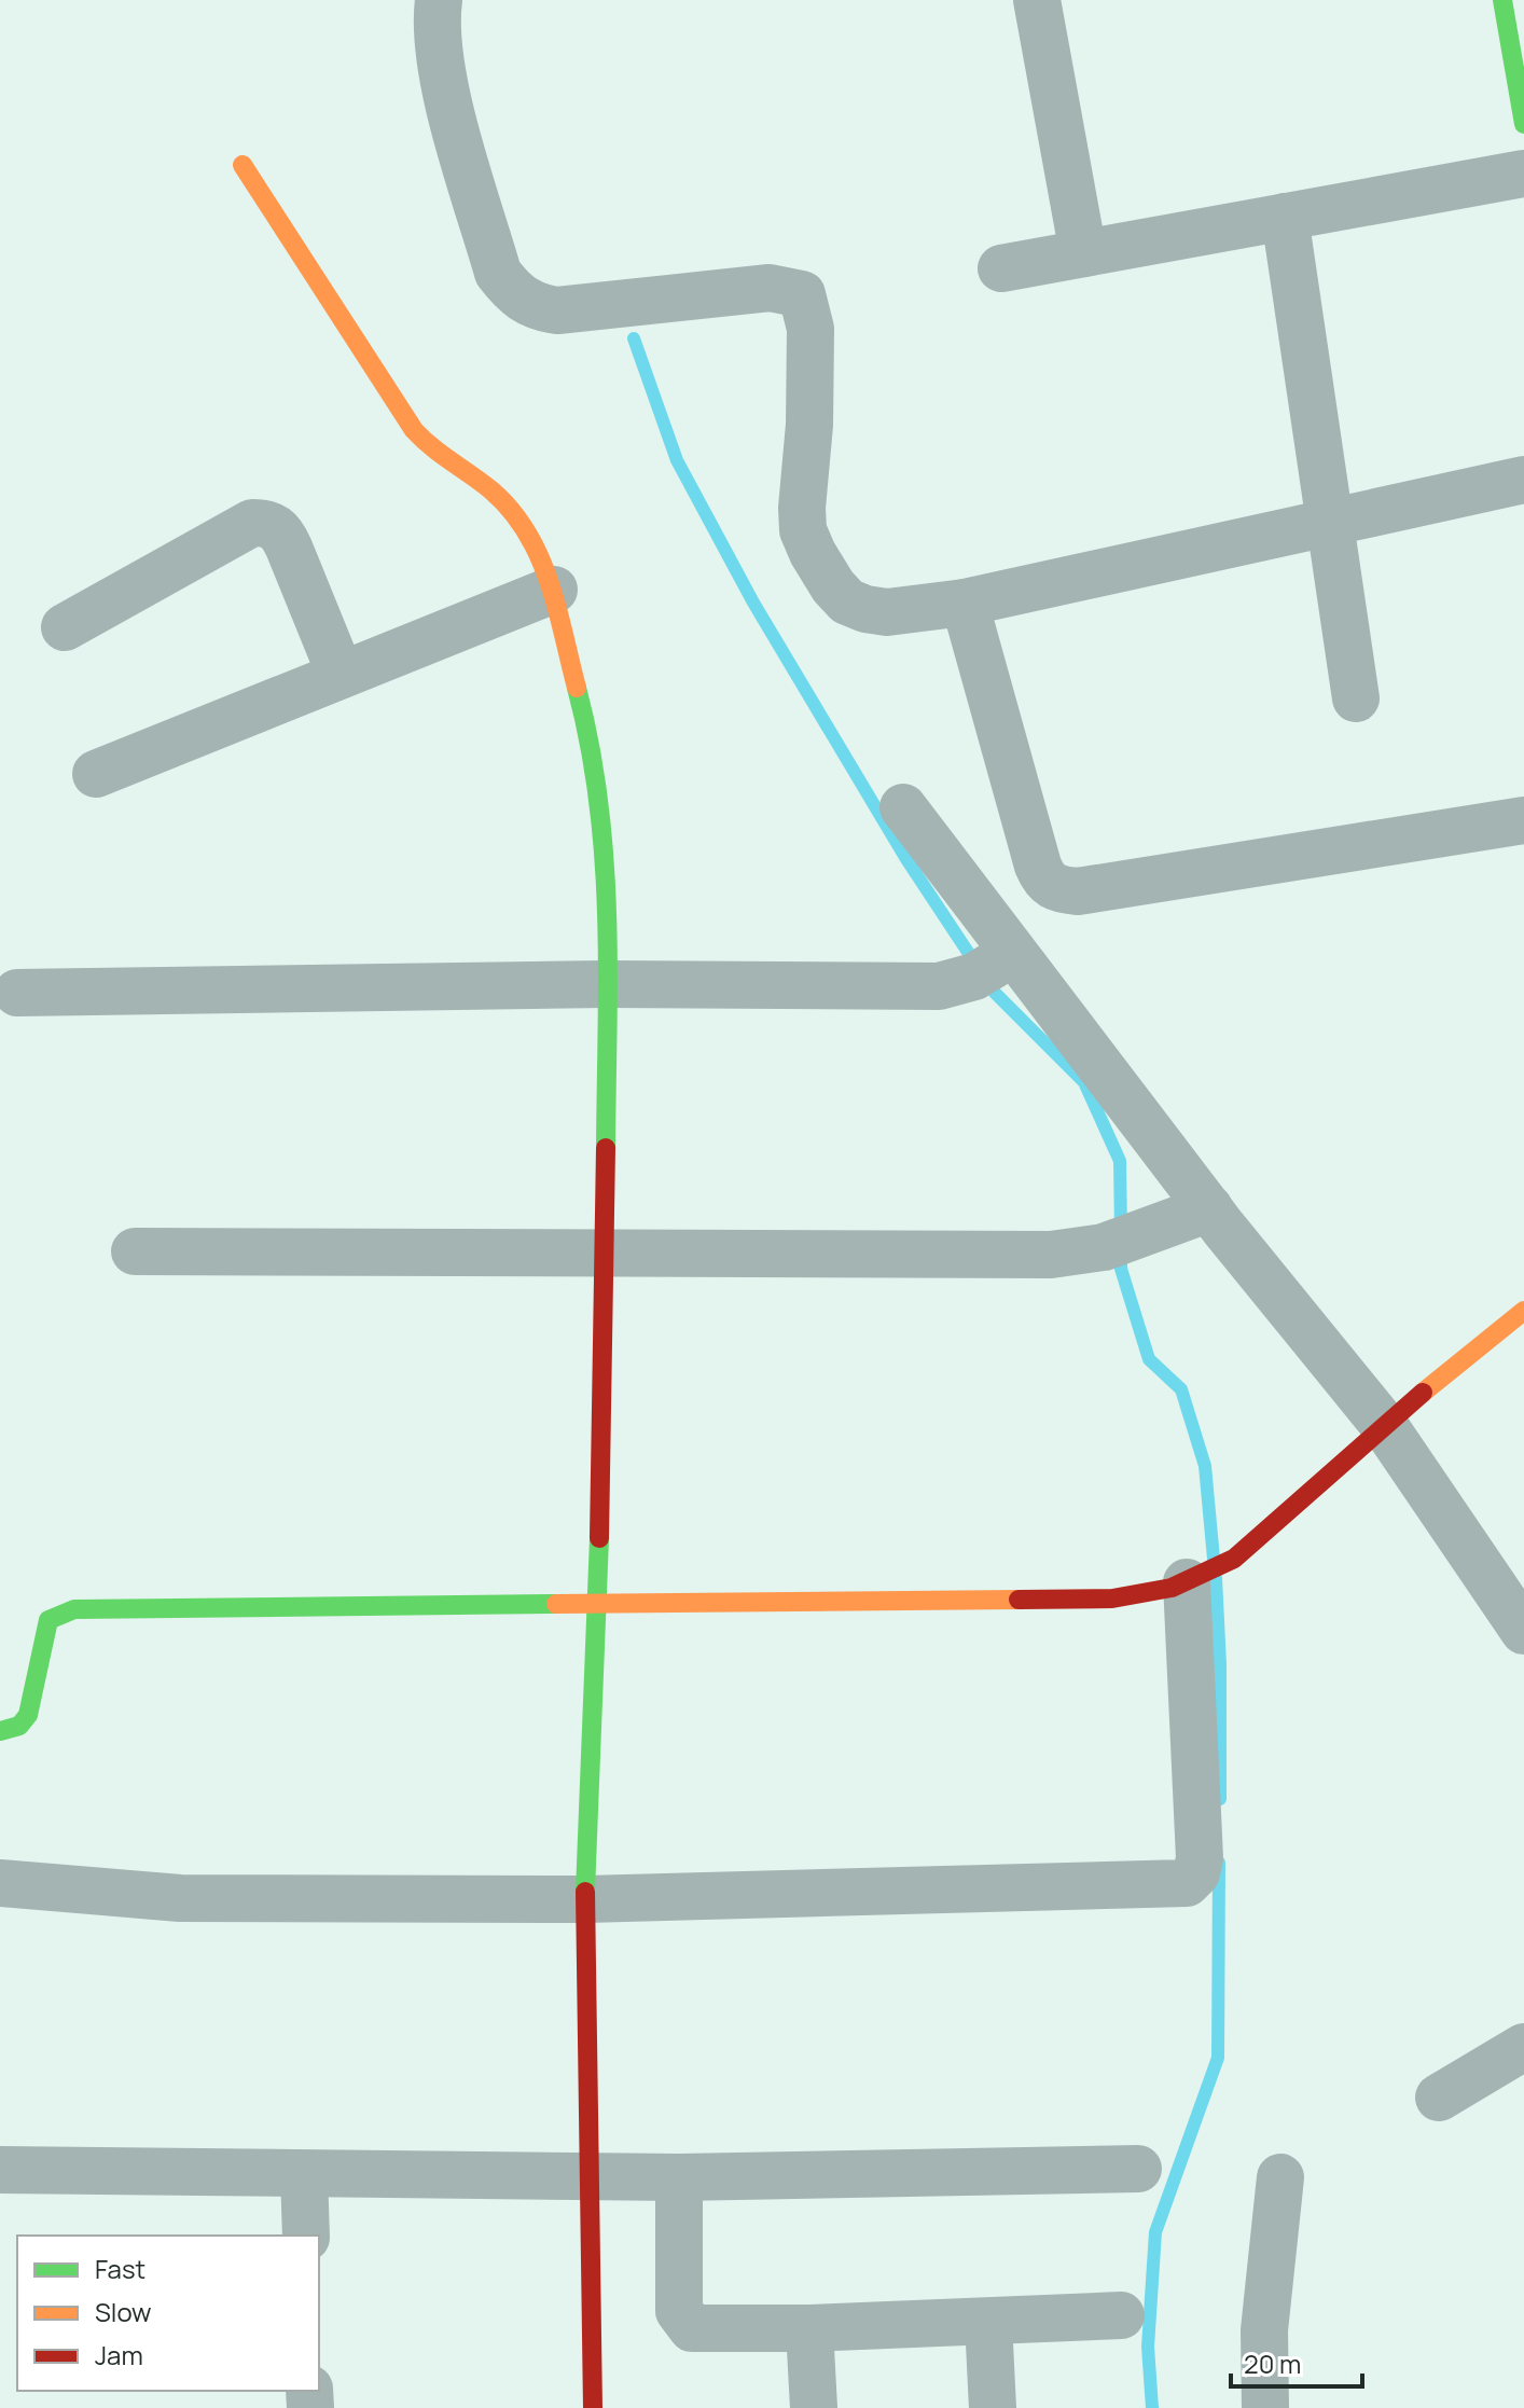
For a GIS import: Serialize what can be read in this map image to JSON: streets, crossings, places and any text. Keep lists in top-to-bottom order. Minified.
{"legend":["Fast","Slow","Jam"],"scale_bar":"20 m"}
